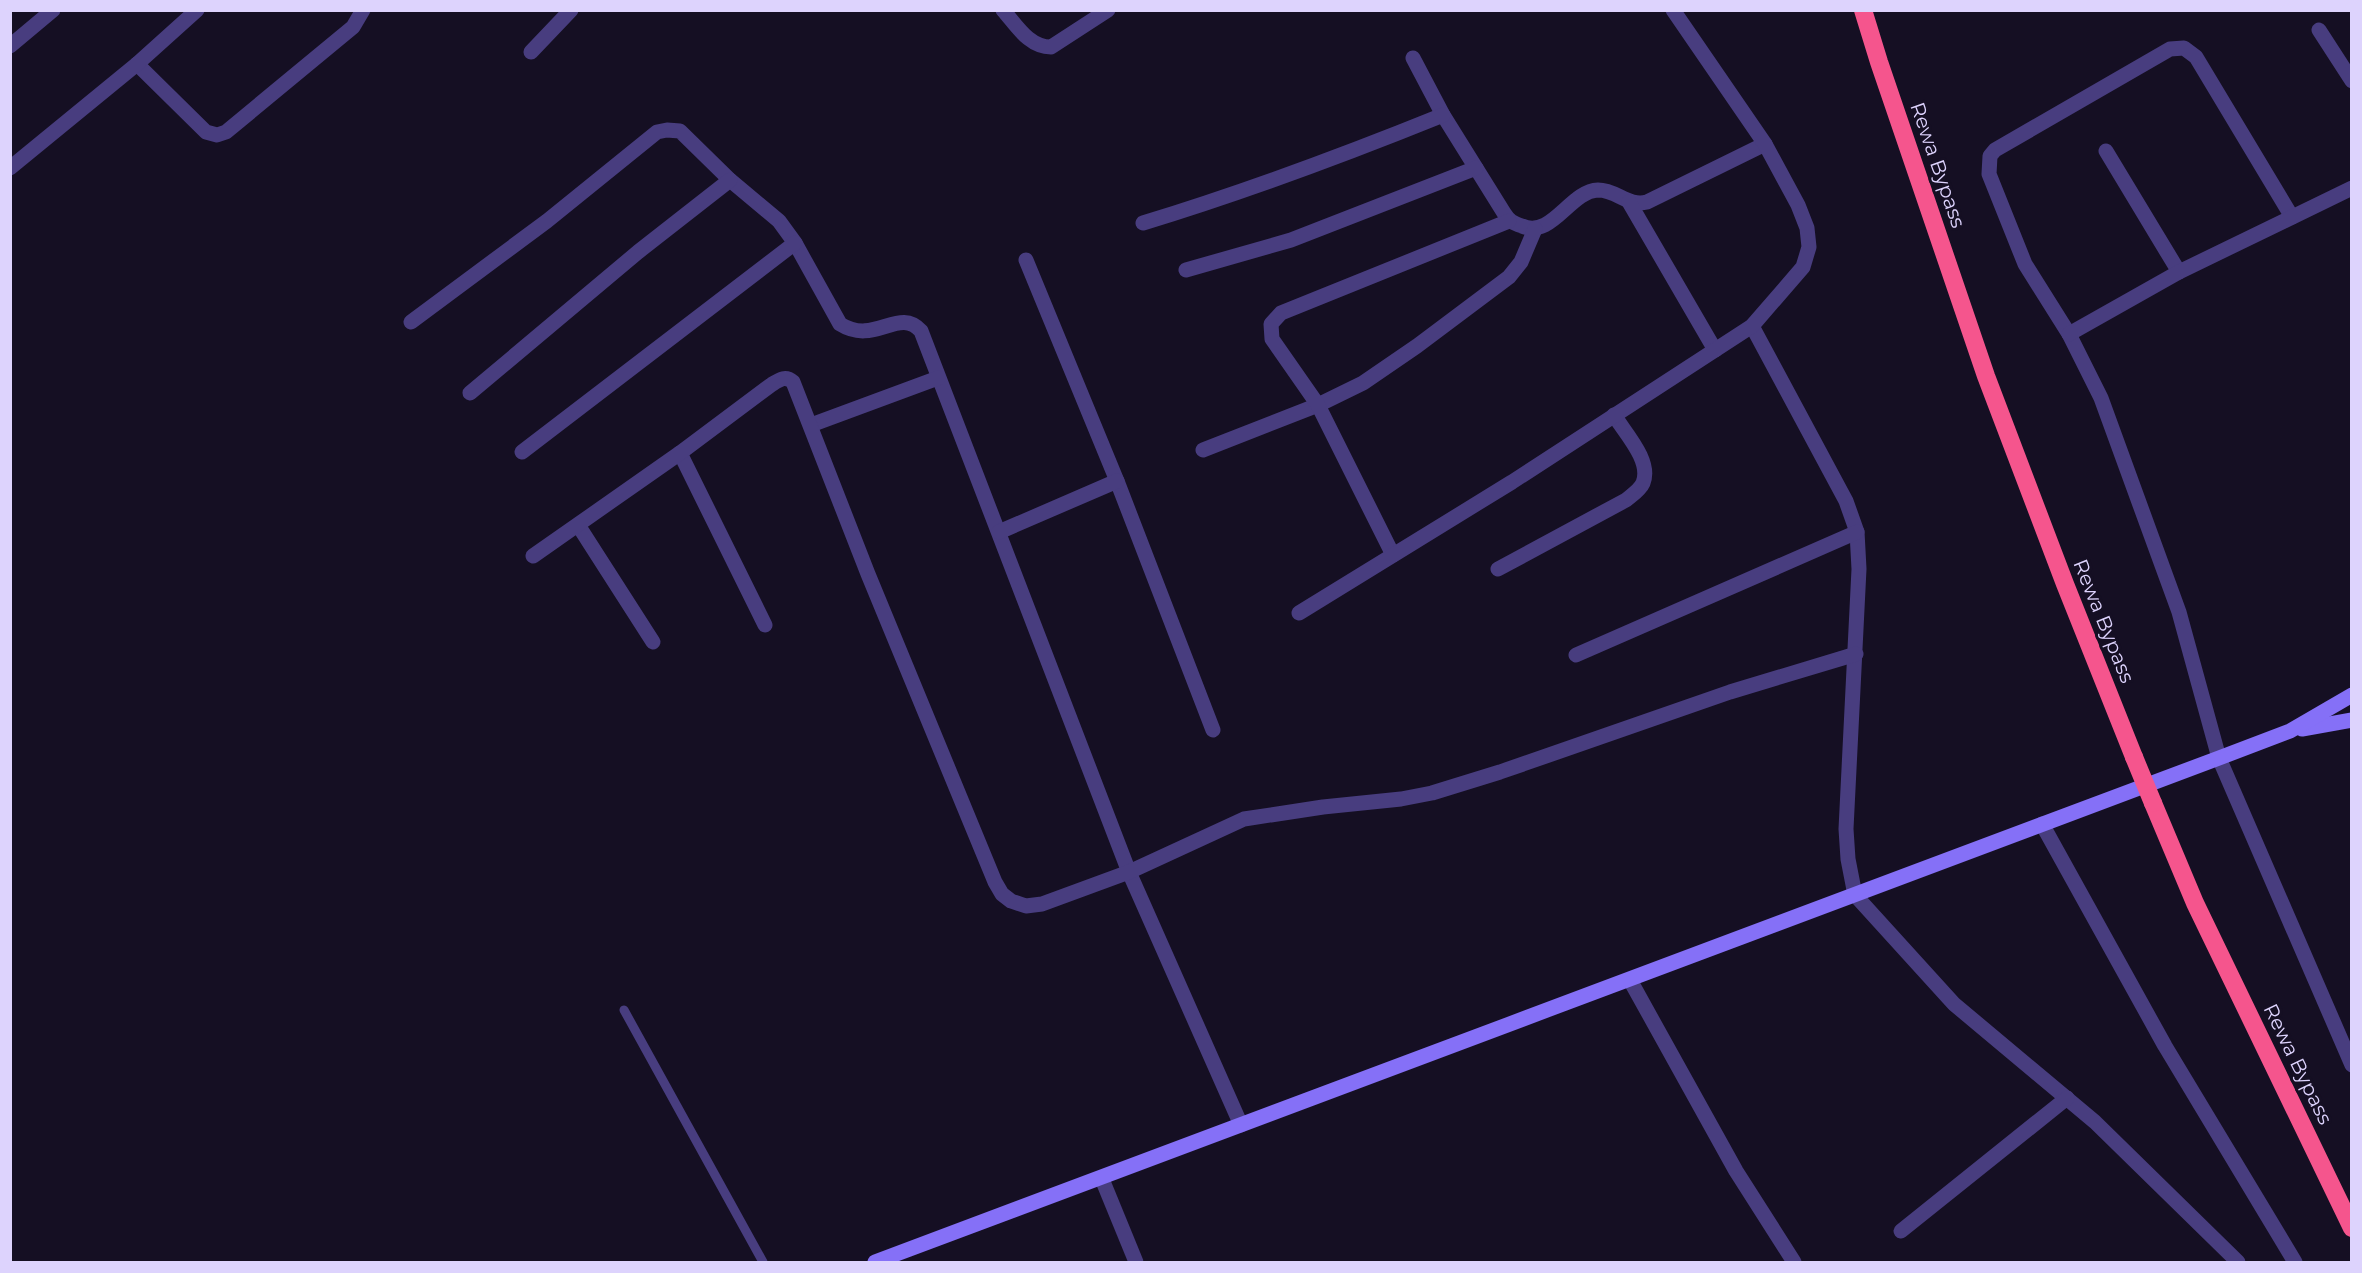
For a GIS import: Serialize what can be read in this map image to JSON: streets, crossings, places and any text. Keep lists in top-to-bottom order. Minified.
{"streets":{"highway":["Rewa Bypass"]}}
